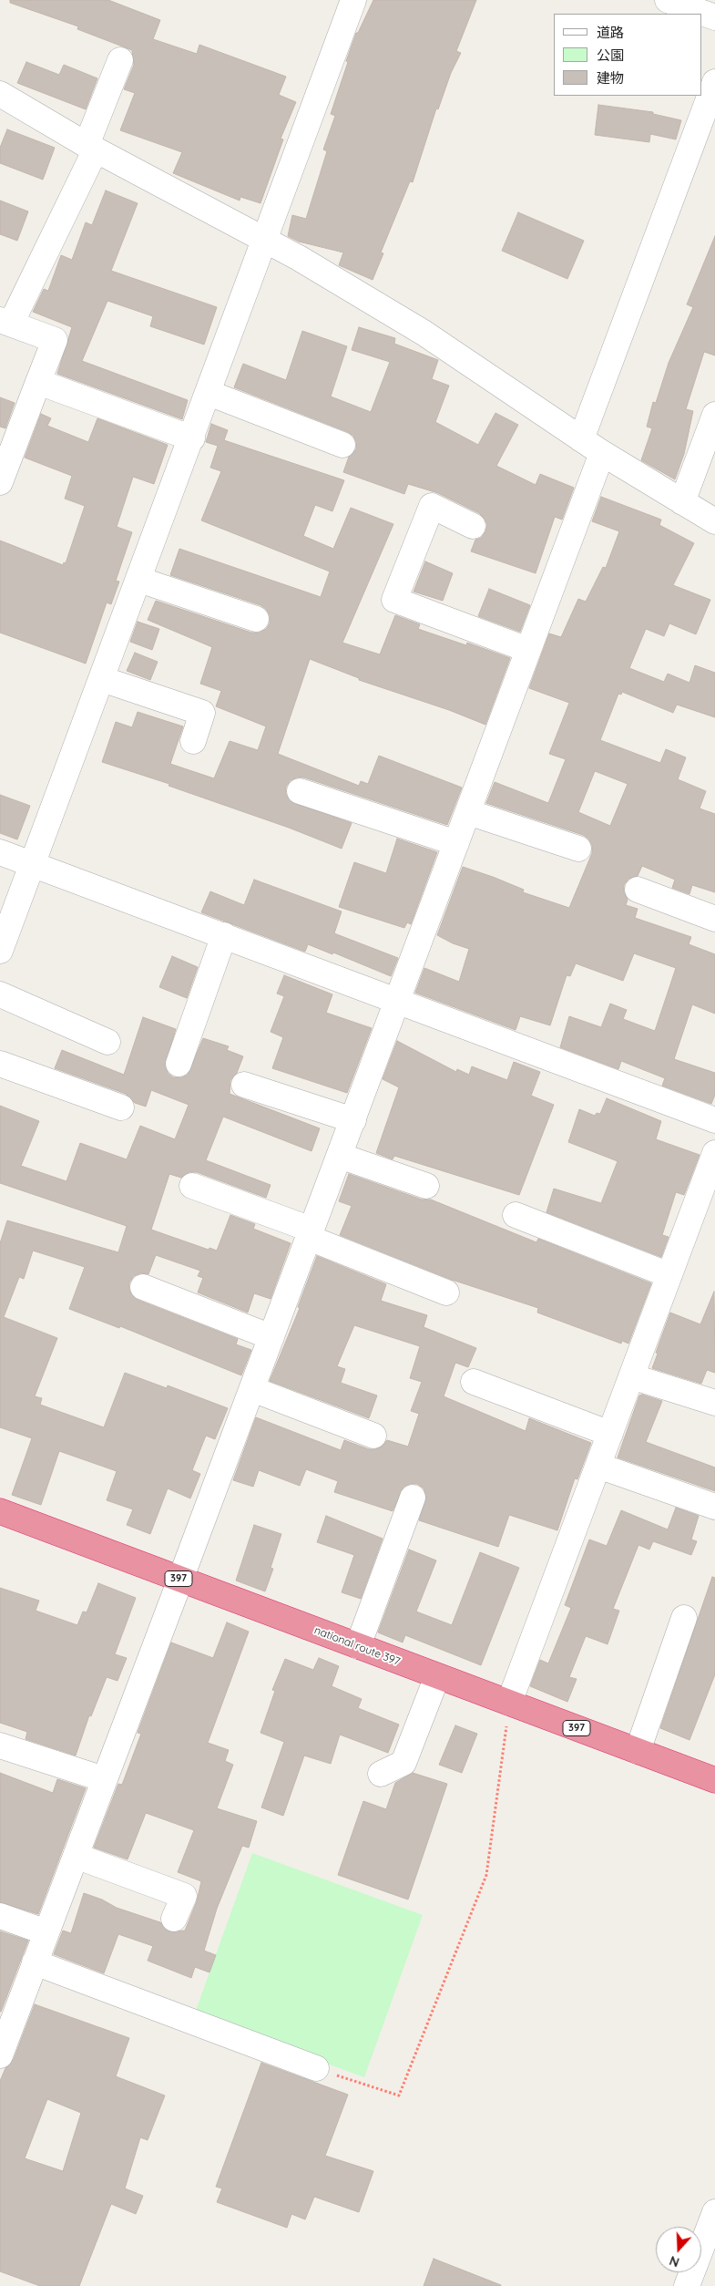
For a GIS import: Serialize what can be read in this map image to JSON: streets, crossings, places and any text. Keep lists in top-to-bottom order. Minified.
{"streets":{"highway":["397","national route 397"]},"legend":["道路","公園","建物"],"north":"bottom"}
